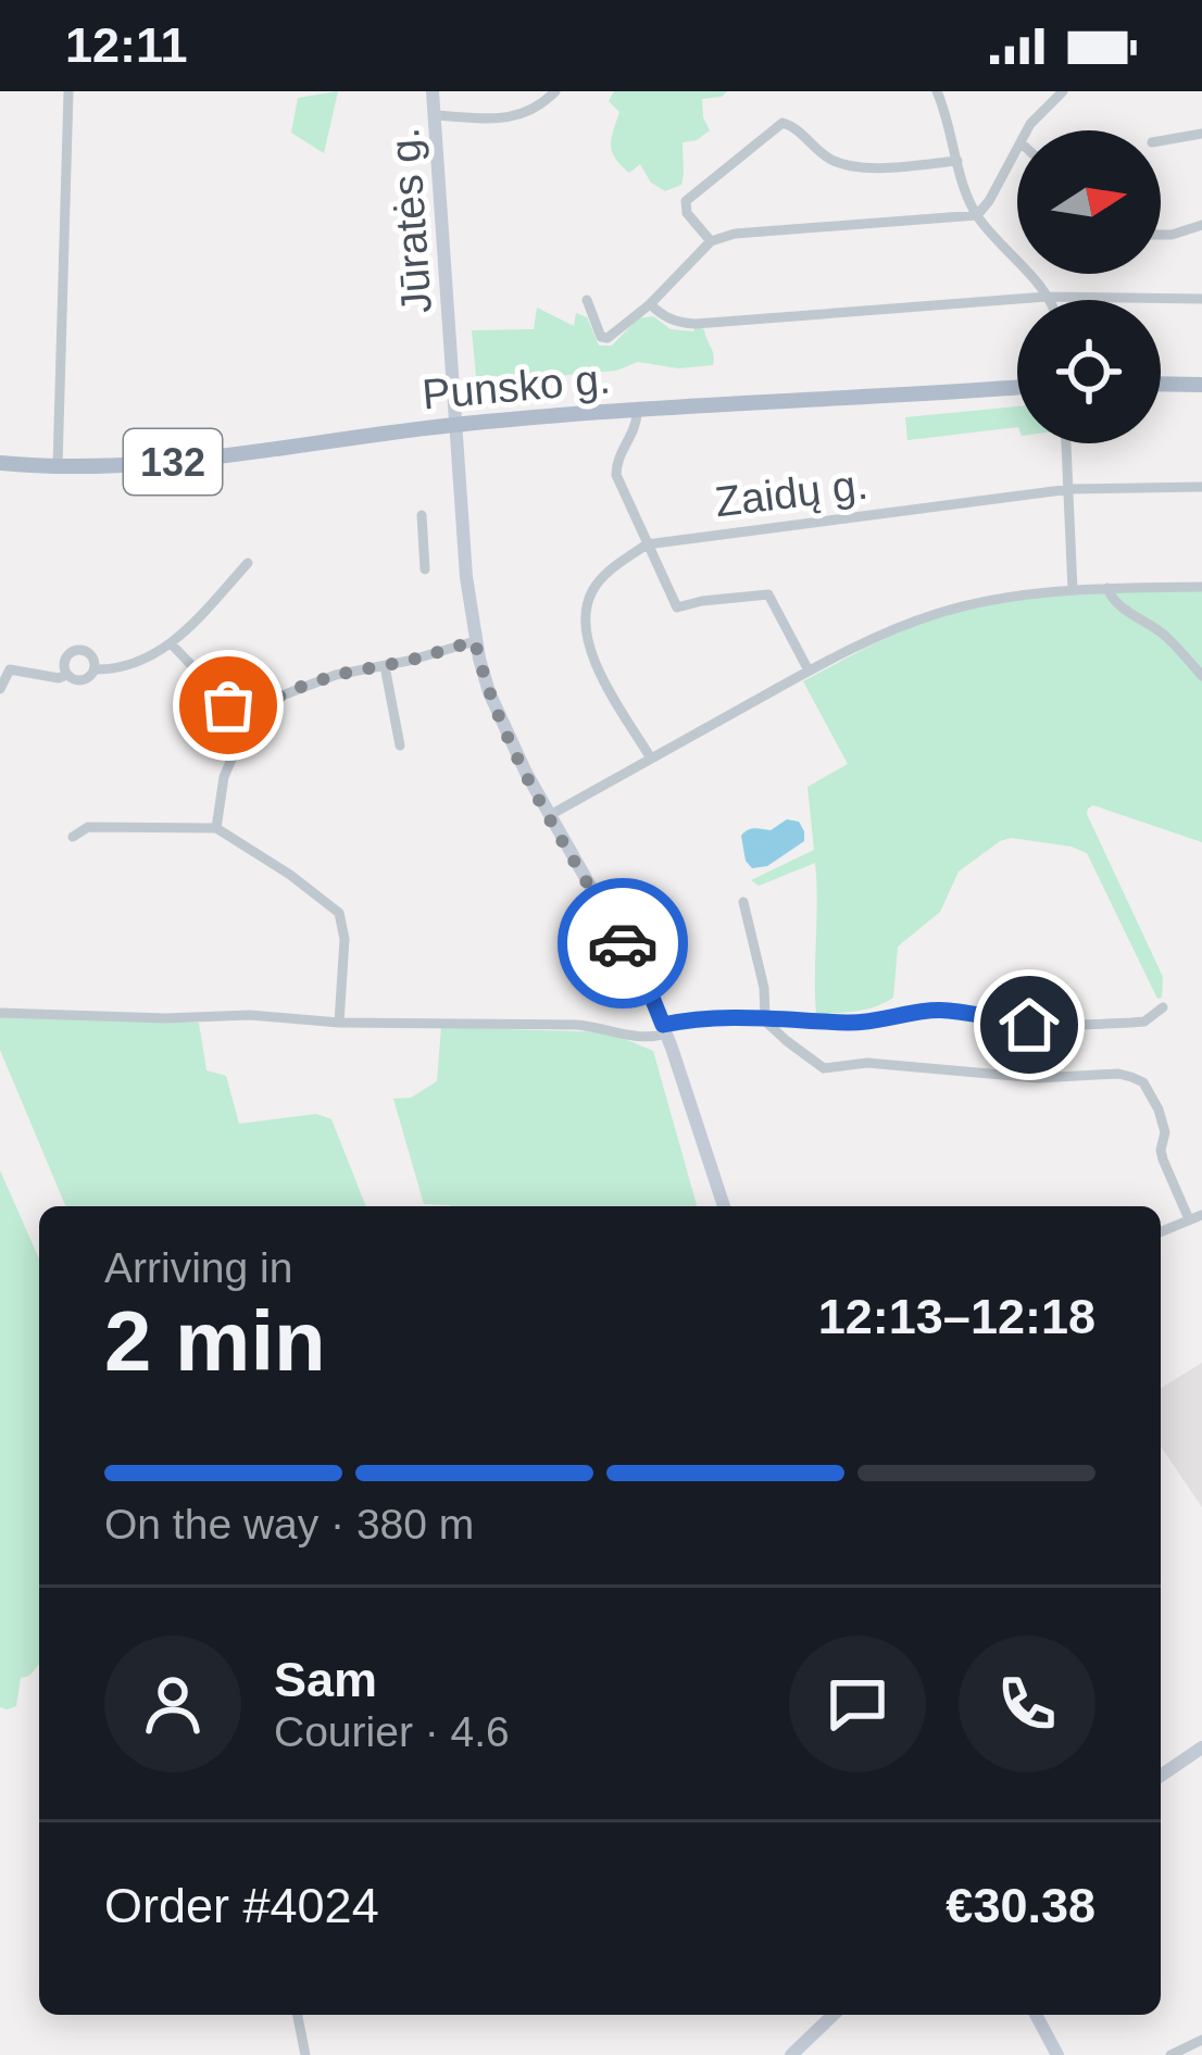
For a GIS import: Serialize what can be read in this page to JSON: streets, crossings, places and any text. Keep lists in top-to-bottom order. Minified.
{"streets":{"main road":["Punsko g.","132"],"street":["Jūratės g.","Zaidų g."]},"crossings":[["Jūratės g.","Punsko g."]],"north":"right","page":{"status":"12:11","heading":["2 min","Arriving in","12:13–12:18"],"panel":["Sam","Courier · 4.6","Order #4024","€30.38"],"bar":"On the way · 380 m"}}
